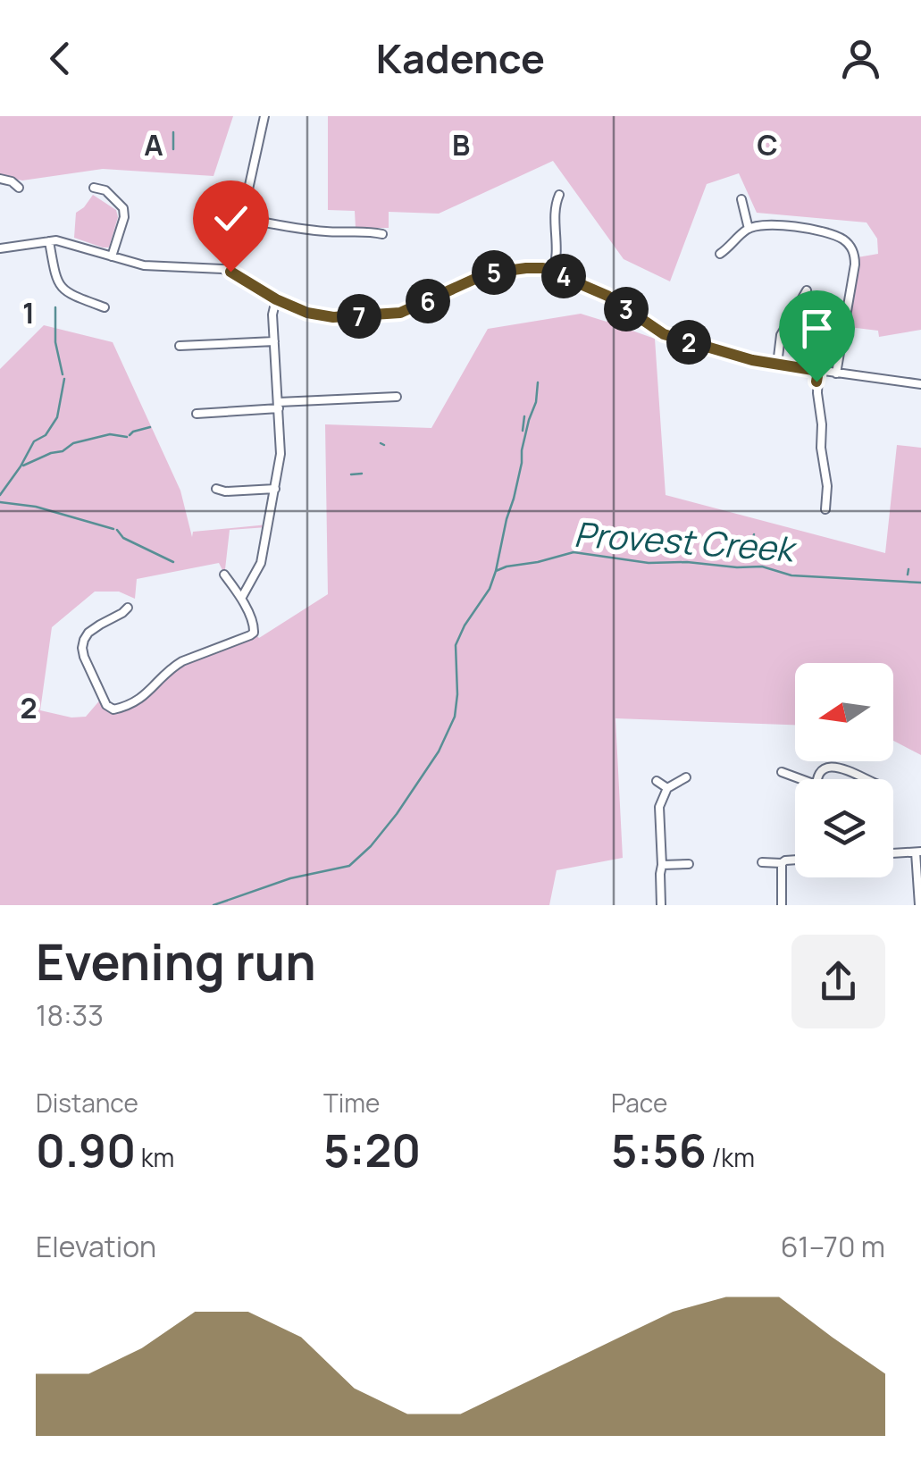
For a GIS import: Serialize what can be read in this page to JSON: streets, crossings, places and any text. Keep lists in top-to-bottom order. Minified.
{"water":["Provest Creek"],"north":"left","page":{"header":"Kadence","pins":["5","4","6","3","7","2"],"heading":["Evening run","18:33"],"stats":[["Distance","0.90 km"],["Time","5:20"],["Pace","5:56 /km"]],"chart":["Elevation","61–70 m"]},"grid":{"columns":["A","B","C"],"rows":["1","2"]}}
